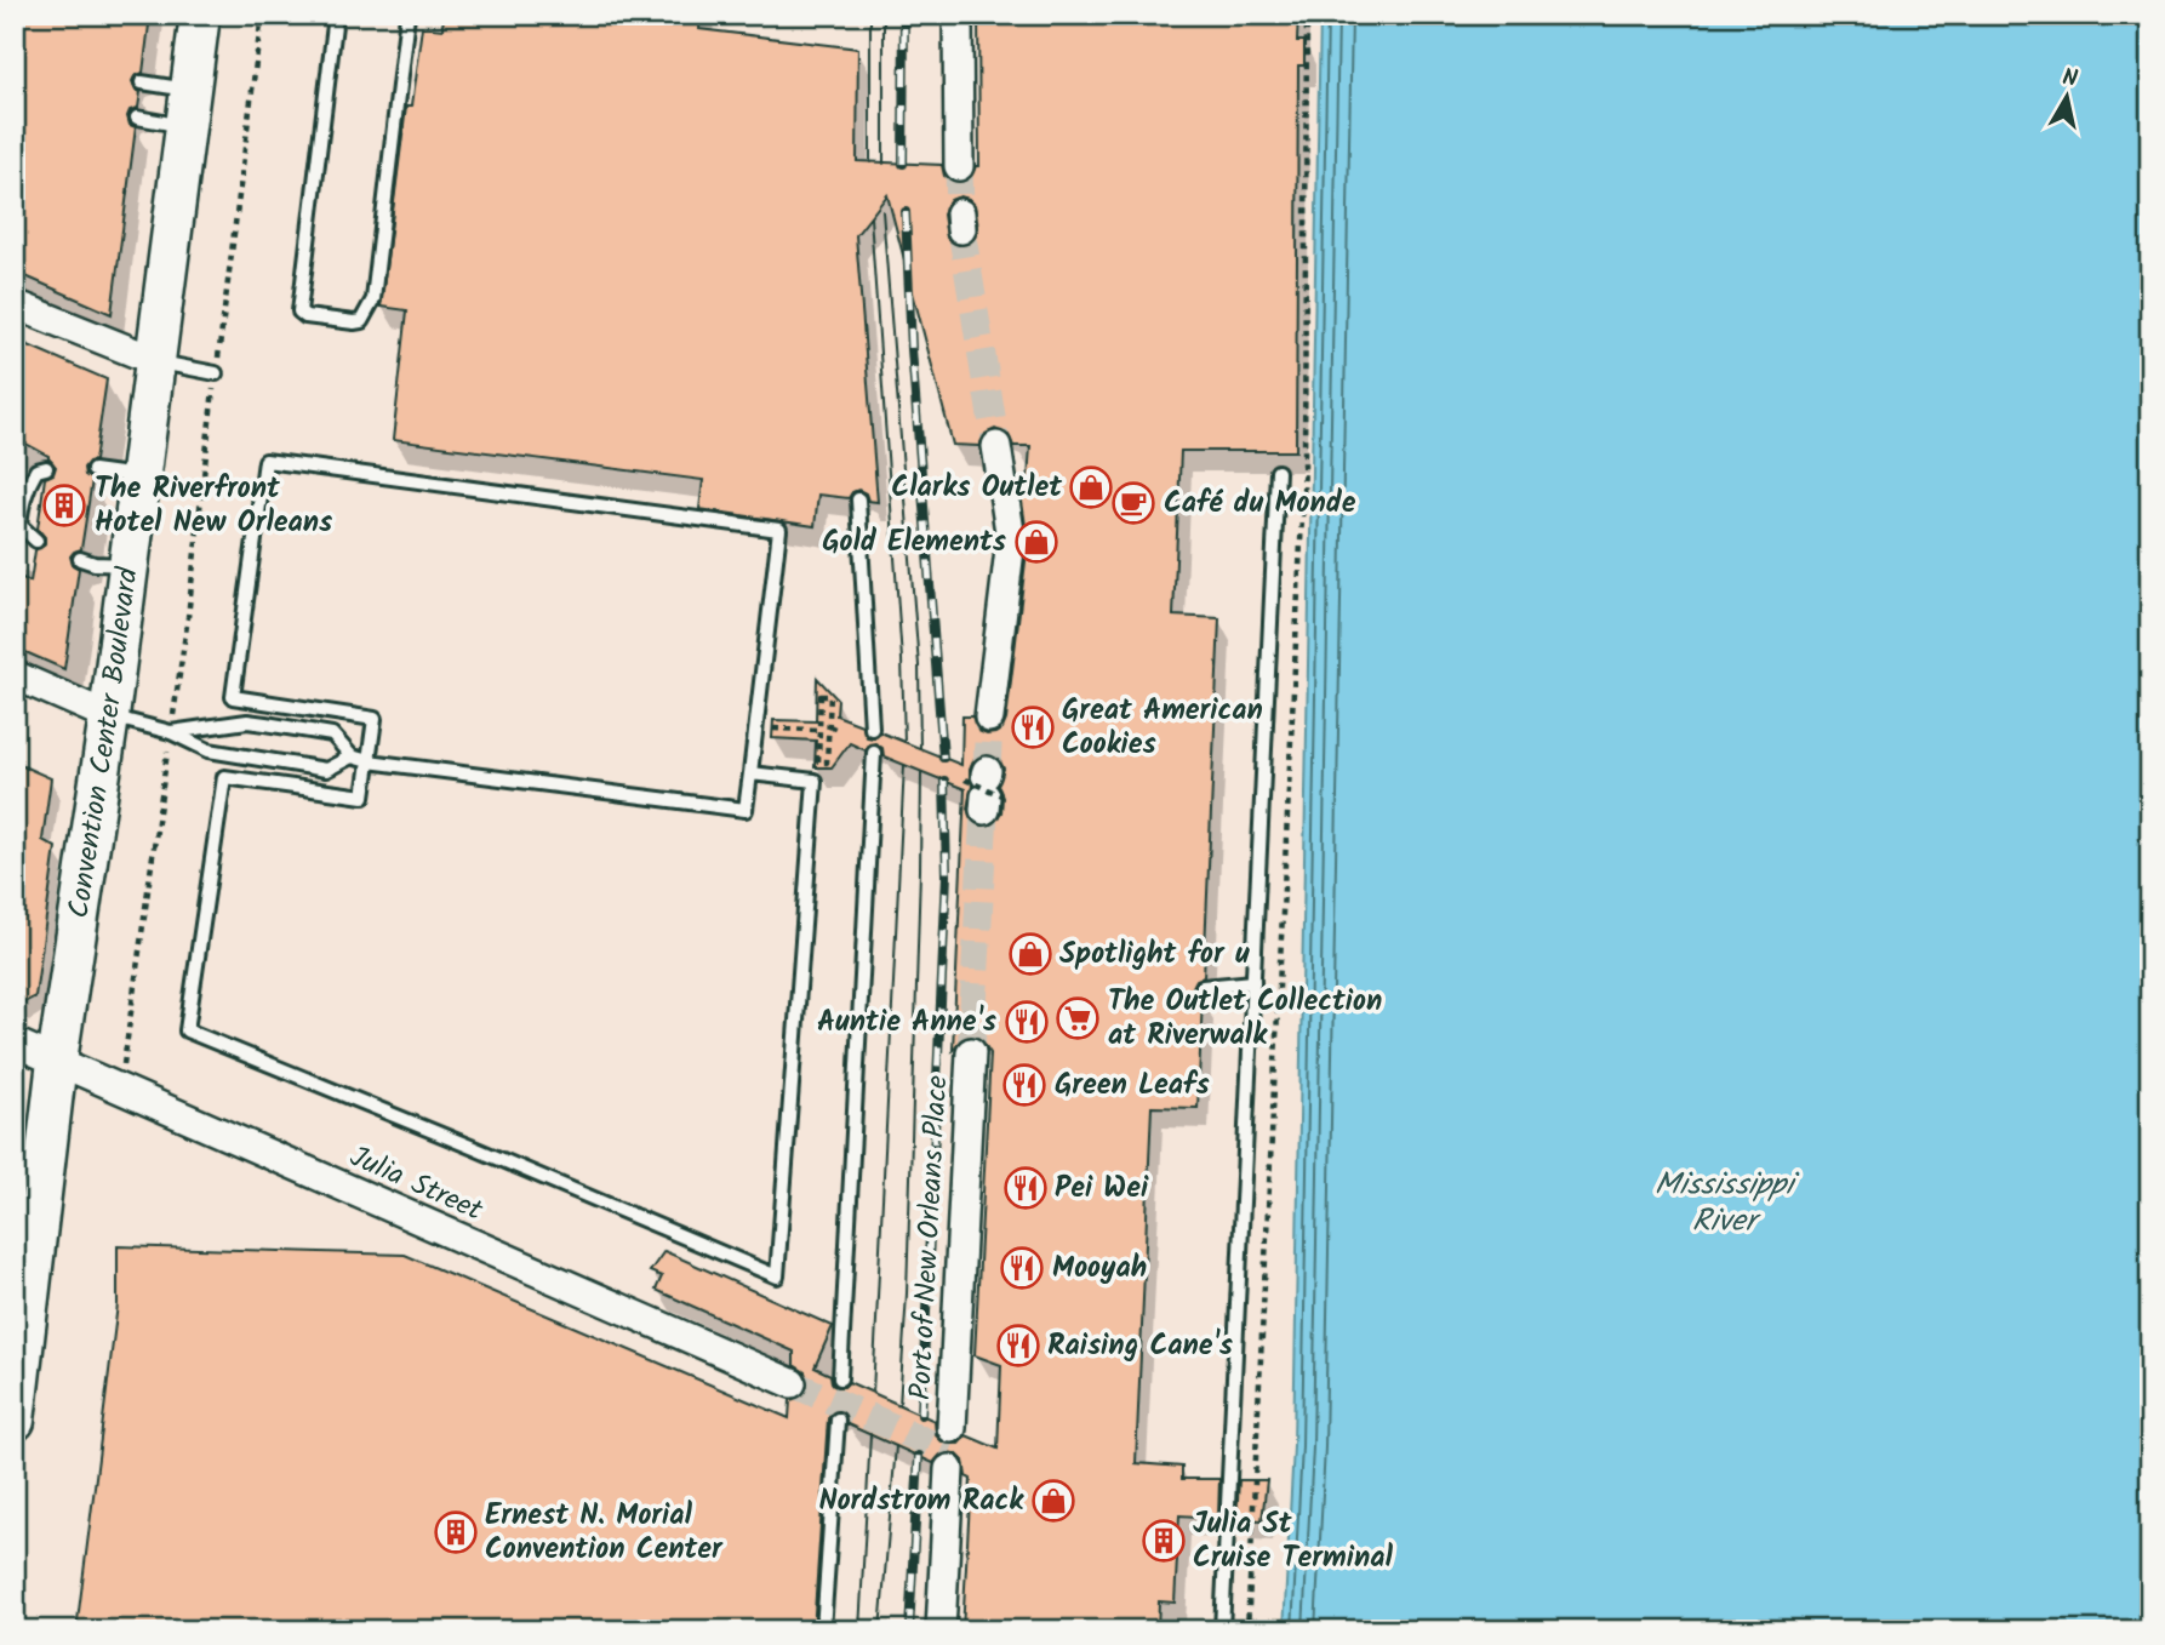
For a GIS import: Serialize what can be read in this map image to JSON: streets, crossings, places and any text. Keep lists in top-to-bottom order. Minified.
{"streets":{"street":["Convention Center Boulevard","Julia Street","Port of New Orleans Place"]},"crossings":[["Convention Center Boulevard","Julia Street"]],"water":["Mississippi River"],"places":{"shop":["Clarks Outlet","Gold Elements","Spotlight for u","Nordstrom Rack"],"cafe":["Café du Monde"],"building":["The Riverfront Hotel New Orleans","Ernest N. Morial Convention Center","Julia St Cruise Terminal"],"restaurant":["Great American Cookies","Auntie Anne's","Green Leafs","Pei Wei","Mooyah","Raising Cane's"],"supermarket":["The Outlet Collection at Riverwalk"]},"north":"top"}
